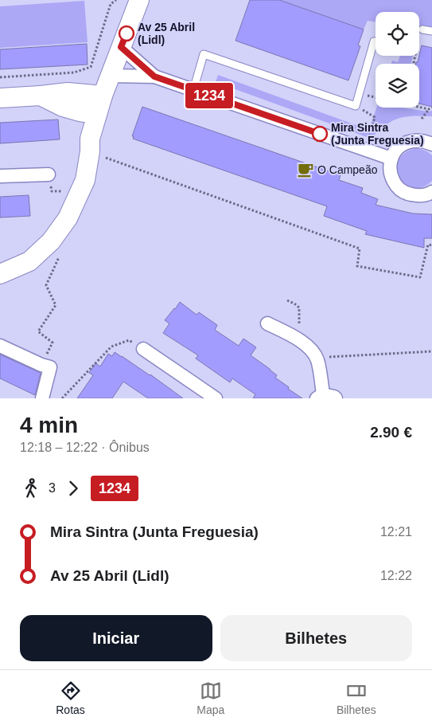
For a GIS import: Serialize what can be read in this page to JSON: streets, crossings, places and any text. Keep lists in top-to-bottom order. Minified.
{"places":{"other":["Av 25 Abril (Lidl)","Mira Sintra (Junta Freguesia)"],"cafe":["O Campeão"]},"lines":["bus line 1234"],"page":{"on_map":"1234","heading":["4 min","12:18 – 12:22 · Ônibus","2.90 €"],"legs":["3","1234"],"list":[{"name":"Mira Sintra (Junta Freguesia)","value":"12:21"},{"name":"Av 25 Abril (Lidl)","value":"12:22"}],"buttons":["Iniciar","Bilhetes"],"tabs":["Rotas","Mapa","Bilhetes"]}}
